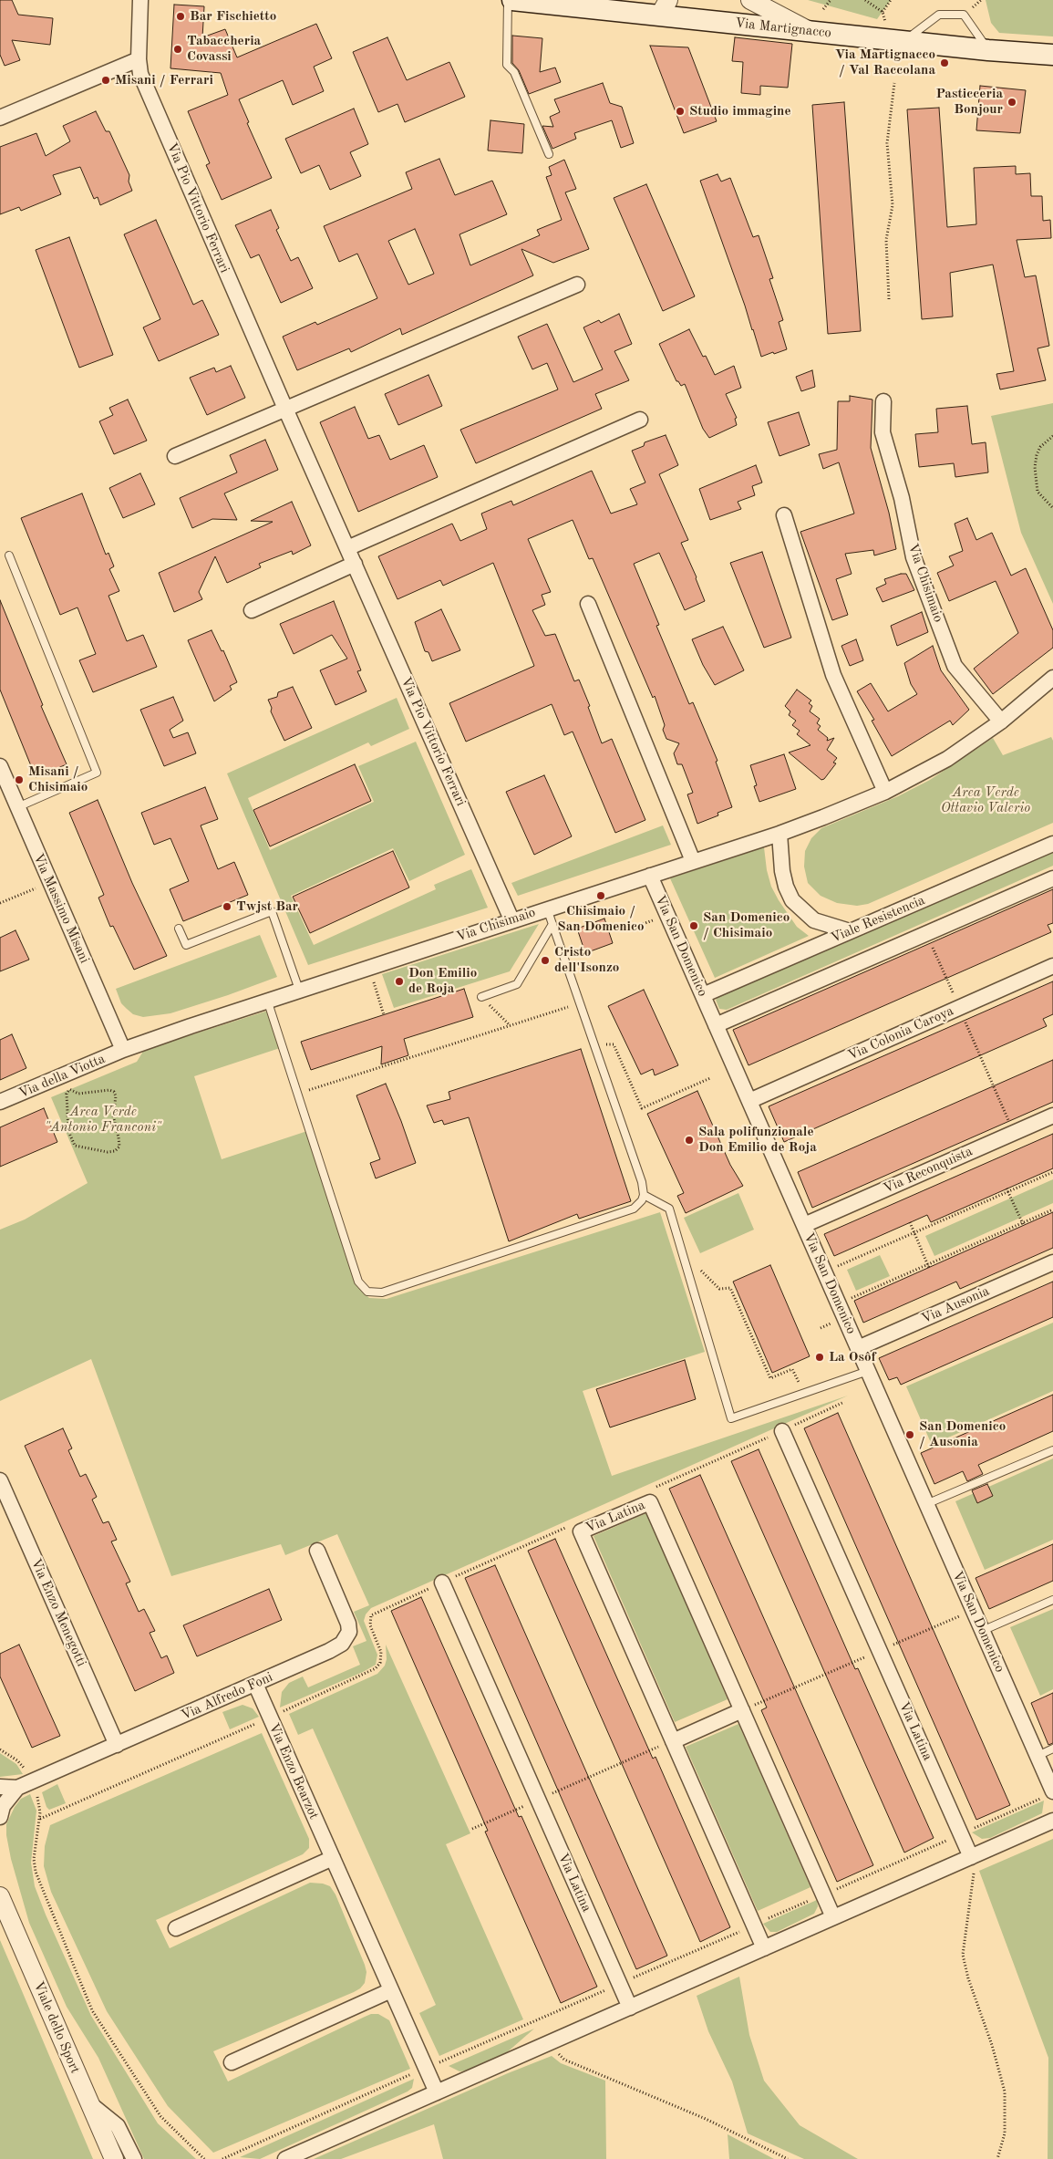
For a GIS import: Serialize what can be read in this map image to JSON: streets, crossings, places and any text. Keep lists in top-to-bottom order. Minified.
{"streets":{"main road":["Via Martignacco"],"street":["Via Pio Vittorio Ferrari","Via Chisimaio","Via Massimo Misani","Viale Resistencia","Via San Domenico","Via Colonia Caroya","Via della Viotta","Via Reconquista","Via Ausonia","Via Latina","Via Enzo Menegotti","Via Alfredo Foni","Via Enzo Bearzot","Viale dello Sport"]},"crossings":[["Via Pio Vittorio Ferrari","Via Chisimaio"],["Via Chisimaio","Via Massimo Misani"],["Via Chisimaio","Via San Domenico"],["Via Chisimaio","Via della Viotta"],["Via Massimo Misani","Via della Viotta"],["Viale Resistencia","Via San Domenico"],["Via San Domenico","Via Colonia Caroya"],["Via San Domenico","Via Reconquista"],["Via San Domenico","Via Ausonia"],["Via Enzo Menegotti","Via Alfredo Foni"],["Via Alfredo Foni","Via Enzo Bearzot"]],"parks":["Area Verde Ottavio Valerio","Area Verde \"Antonio Franconi\""],"places":["Bar Fischietto","Tabaccheria Covassi","Via Martignacco / Val Raccolana","Misani / Ferrari","Pasticceria Bonjour","Studio immagine","Misani / Chisimaio","Chisimaio / San Domenico","Twjst Bar","San Domenico / Chisimaio","Cristo dell'Isonzo","Don Emilio de Roja","Sala polifunzionale Don Emilio de Roja","La Osôf","San Domenico / Ausonia"]}
